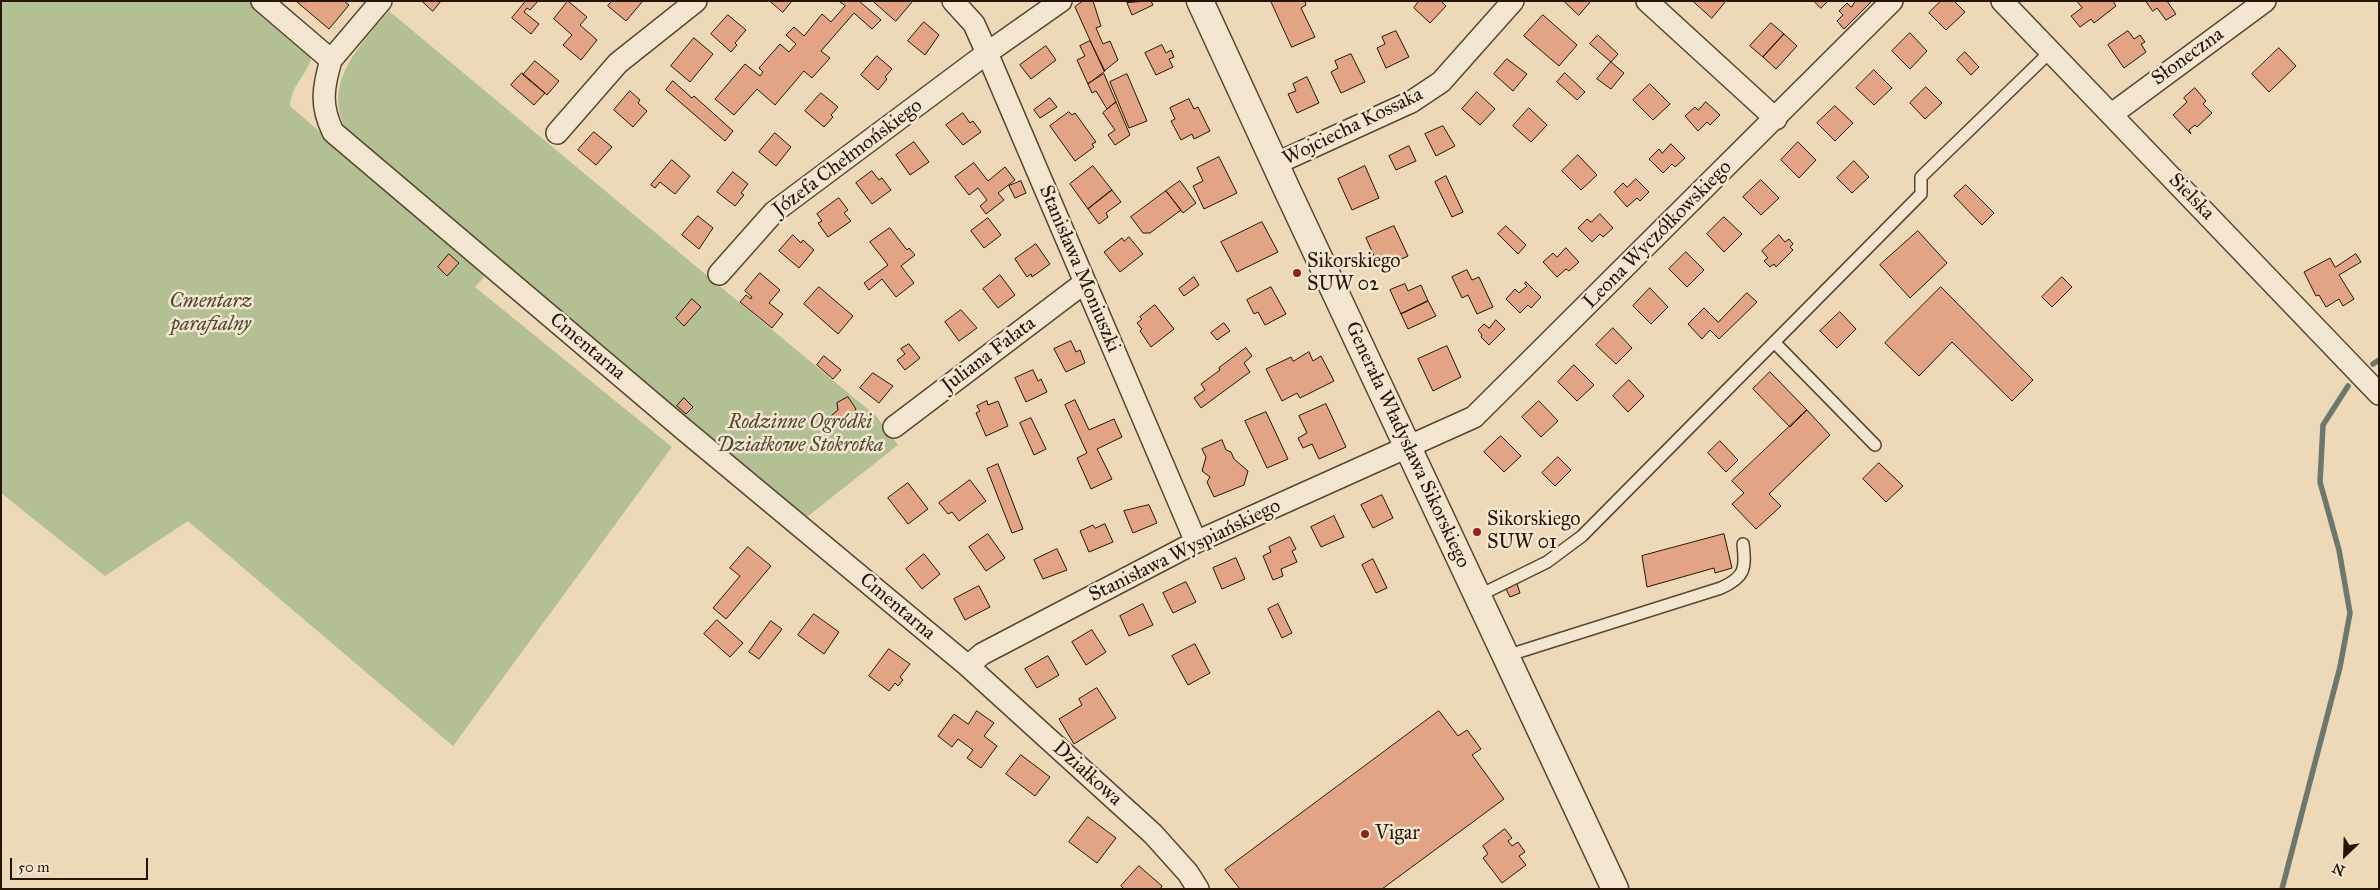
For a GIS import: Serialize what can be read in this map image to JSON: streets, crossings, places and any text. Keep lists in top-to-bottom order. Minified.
{"streets":{"street":["Słoneczna","Wojciecha Kossaka","Józefa Chełmońskiego","Sielska","Leona Wyczółkowskiego","Stanisława Moniuszki","Cmentarna","Juliana Fałata","Generała Władysława Sikorskiego","Stanisława Wyspiańskiego","Działkowa"]},"crossings":[["Słoneczna","Sielska"],["Wojciecha Kossaka","Generała Władysława Sikorskiego"],["Józefa Chełmońskiego","Stanisława Moniuszki"],["Leona Wyczółkowskiego","Generała Władysława Sikorskiego"],["Leona Wyczółkowskiego","Stanisława Wyspiańskiego"],["Stanisława Moniuszki","Juliana Fałata"],["Stanisława Moniuszki","Stanisława Wyspiańskiego"],["Cmentarna","Stanisława Wyspiańskiego"],["Cmentarna","Działkowa"],["Generała Władysława Sikorskiego","Stanisława Wyspiańskiego"],["Stanisława Wyspiańskiego","Działkowa"]],"parks":["Cmentarz parafialny","Rodzinne Ogródki Działkowe Stokrotka"],"places":["Sikorskiego SUW 02","Sikorskiego SUW 01","Vigar"],"scale_bar":"50 m","north":"bottom left"}
